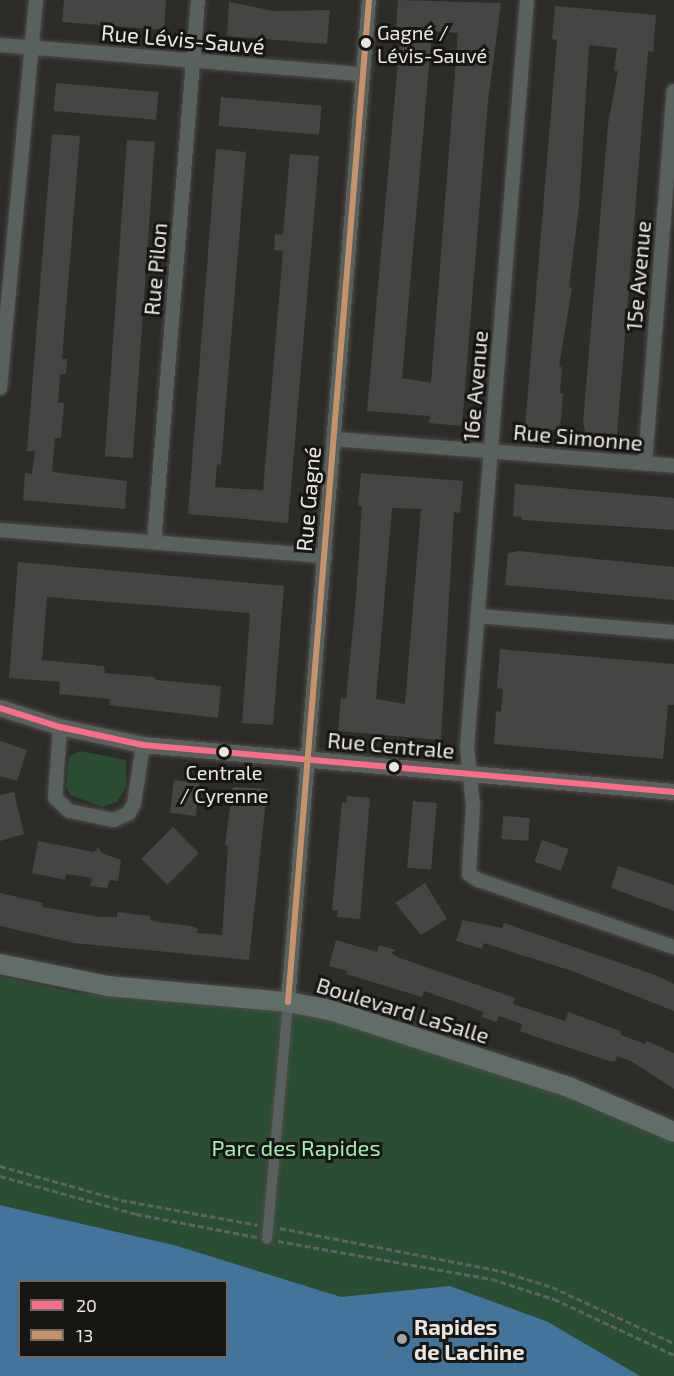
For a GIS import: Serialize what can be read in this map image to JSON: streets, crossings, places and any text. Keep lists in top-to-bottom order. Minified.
{"streets":{"main road":["Boulevard LaSalle"],"street":["Rue Lévis-Sauvé","Rue Pilon","15e Avenue","16e Avenue","Rue Simonne","Rue Gagné","Rue Centrale"]},"crossings":[["Rue Lévis-Sauvé","Rue Pilon"],["Rue Lévis-Sauvé","Rue Gagné"],["15e Avenue","Rue Simonne"],["16e Avenue","Rue Simonne"],["16e Avenue","Rue Centrale"],["Rue Simonne","Rue Gagné"],["Rue Gagné","Rue Centrale"],["Rue Gagné","Boulevard LaSalle"]],"parks":["Parc des Rapides"],"places":["Gagné / Lévis-Sauvé","Centrale / Cyrenne","Rapides de Lachine"],"lines":["transit line 13","transit line 20"],"legend":["20","13"]}
